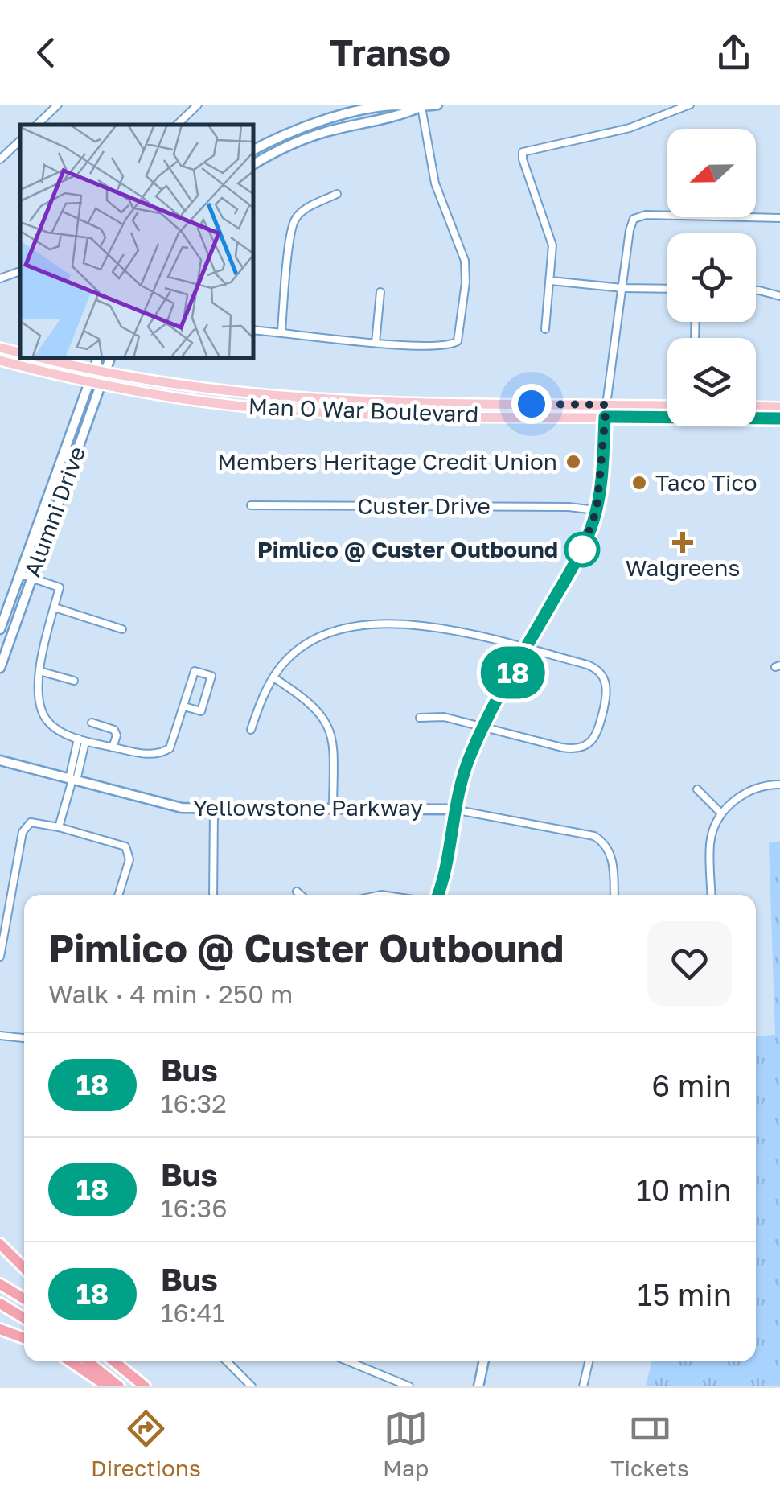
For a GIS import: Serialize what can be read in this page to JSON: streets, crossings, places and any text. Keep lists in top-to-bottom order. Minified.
{"streets":{"main road":["Man O War Boulevard"],"street":["Custer Drive","Alumni Drive","Yellowstone Parkway"]},"crossings":[["Man O War Boulevard","Alumni Drive"]],"places":{"other":["Members Heritage Credit Union","Taco Tico","Pimlico @ Custer Outbound"],"health":["Walgreens"]},"lines":["bus line 18"],"north":"left","page":{"header":"Transo","on_map":"18","heading":["Pimlico @ Custer Outbound","Walk · 4 min · 250 m"],"list":[{"mark":"18","name":"Bus","note":"16:32","value":"6 min"},{"mark":"18","name":"Bus","note":"16:36","value":"10 min"},{"mark":"18","name":"Bus","note":"16:41","value":"15 min"}],"tabs":["Directions","Map","Tickets"]}}
